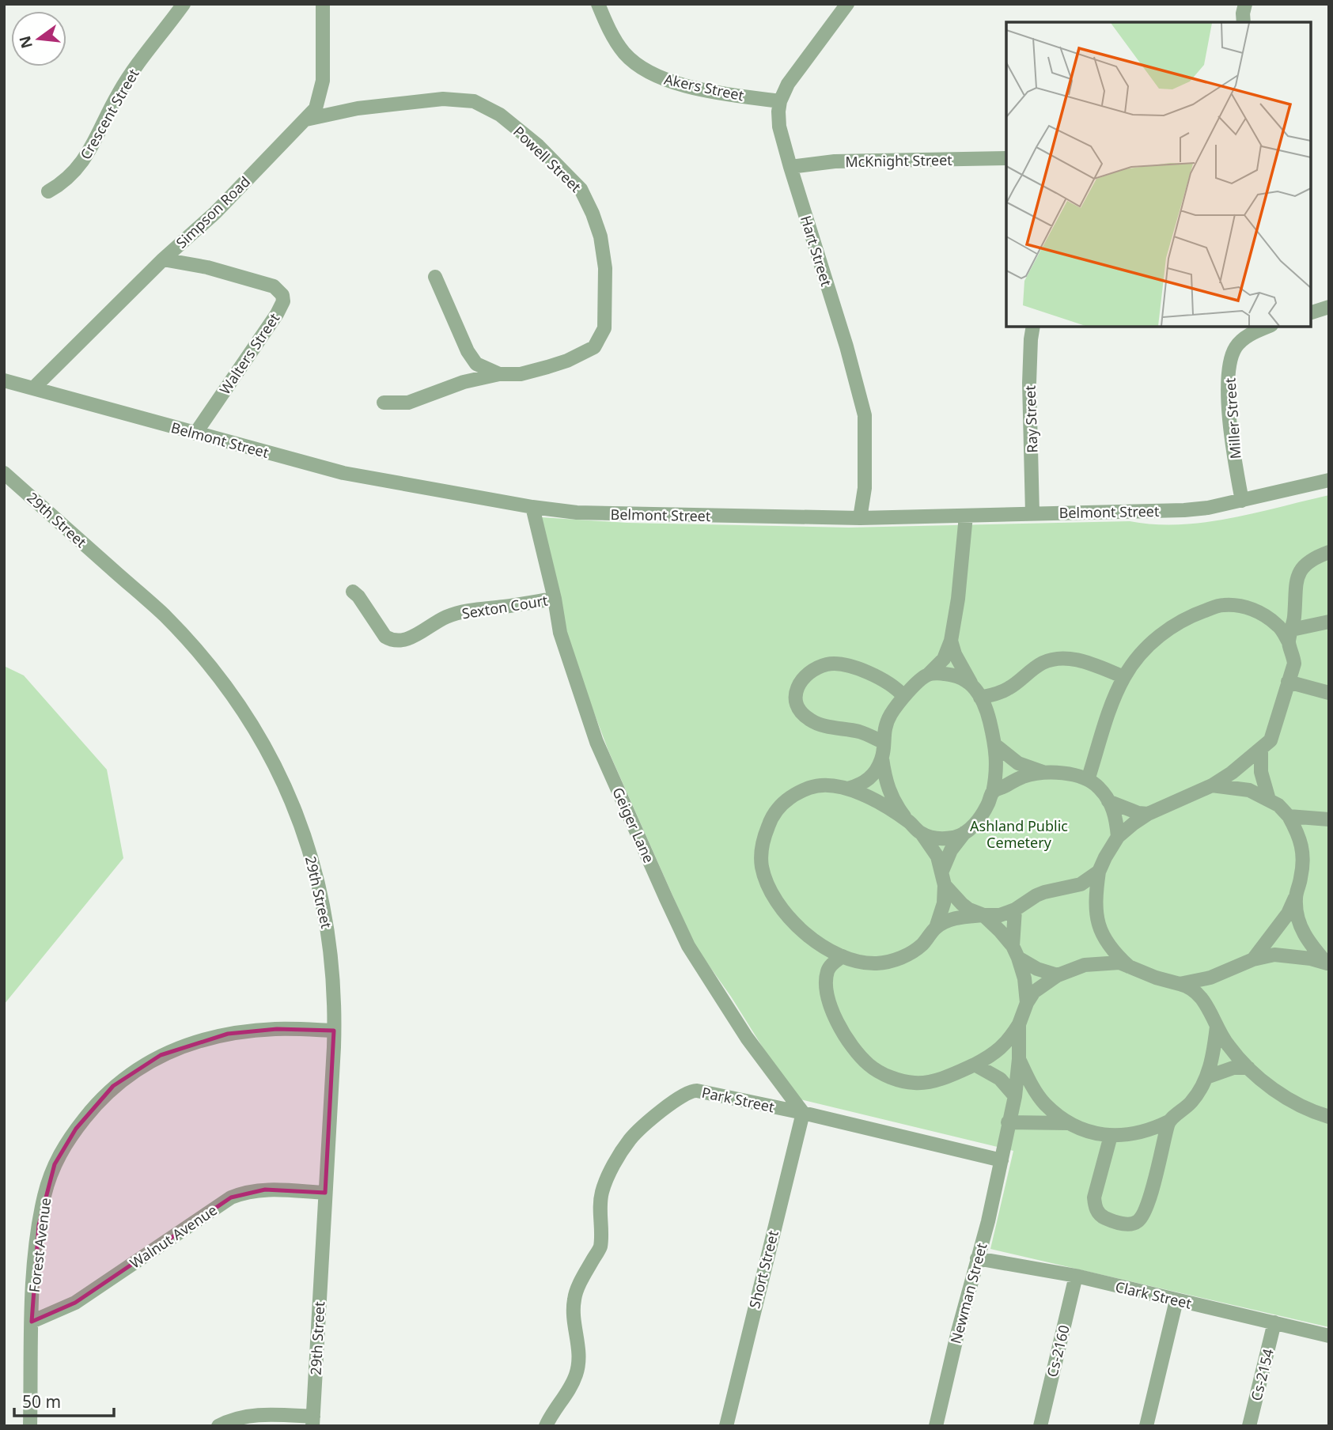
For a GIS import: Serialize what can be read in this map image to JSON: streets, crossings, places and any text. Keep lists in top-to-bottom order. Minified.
{"streets":{"street":["Akers Street","Crescent Street","Powell Street","McKnight Street","Simpson Road","Hart Street","Walters Street","Miller Street","Ray Street","Belmont Street","29th Street","Sexton Court","Geiger Lane","Park Street","Walnut Avenue","Forest Avenue","Short Street","Newman Street","Clark Street","Cs-2160","Cs-2154"]},"crossings":[["Akers Street","Hart Street"],["Powell Street","Simpson Road"],["McKnight Street","Hart Street"],["Simpson Road","Walters Street"],["Simpson Road","Belmont Street"],["Hart Street","Belmont Street"],["Walters Street","Belmont Street"],["Miller Street","Belmont Street"],["Ray Street","Belmont Street"],["Belmont Street","Geiger Lane"],["29th Street","Walnut Avenue"],["29th Street","Forest Avenue"],["Sexton Court","Geiger Lane"],["Geiger Lane","Park Street"],["Geiger Lane","Short Street"],["Park Street","Short Street"],["Park Street","Newman Street"],["Walnut Avenue","Forest Avenue"],["Newman Street","Clark Street"],["Clark Street","Cs-2160"],["Clark Street","Cs-2154"]],"parks":["Ashland Public Cemetery"],"scale_bar":"50 m","north":"left"}
